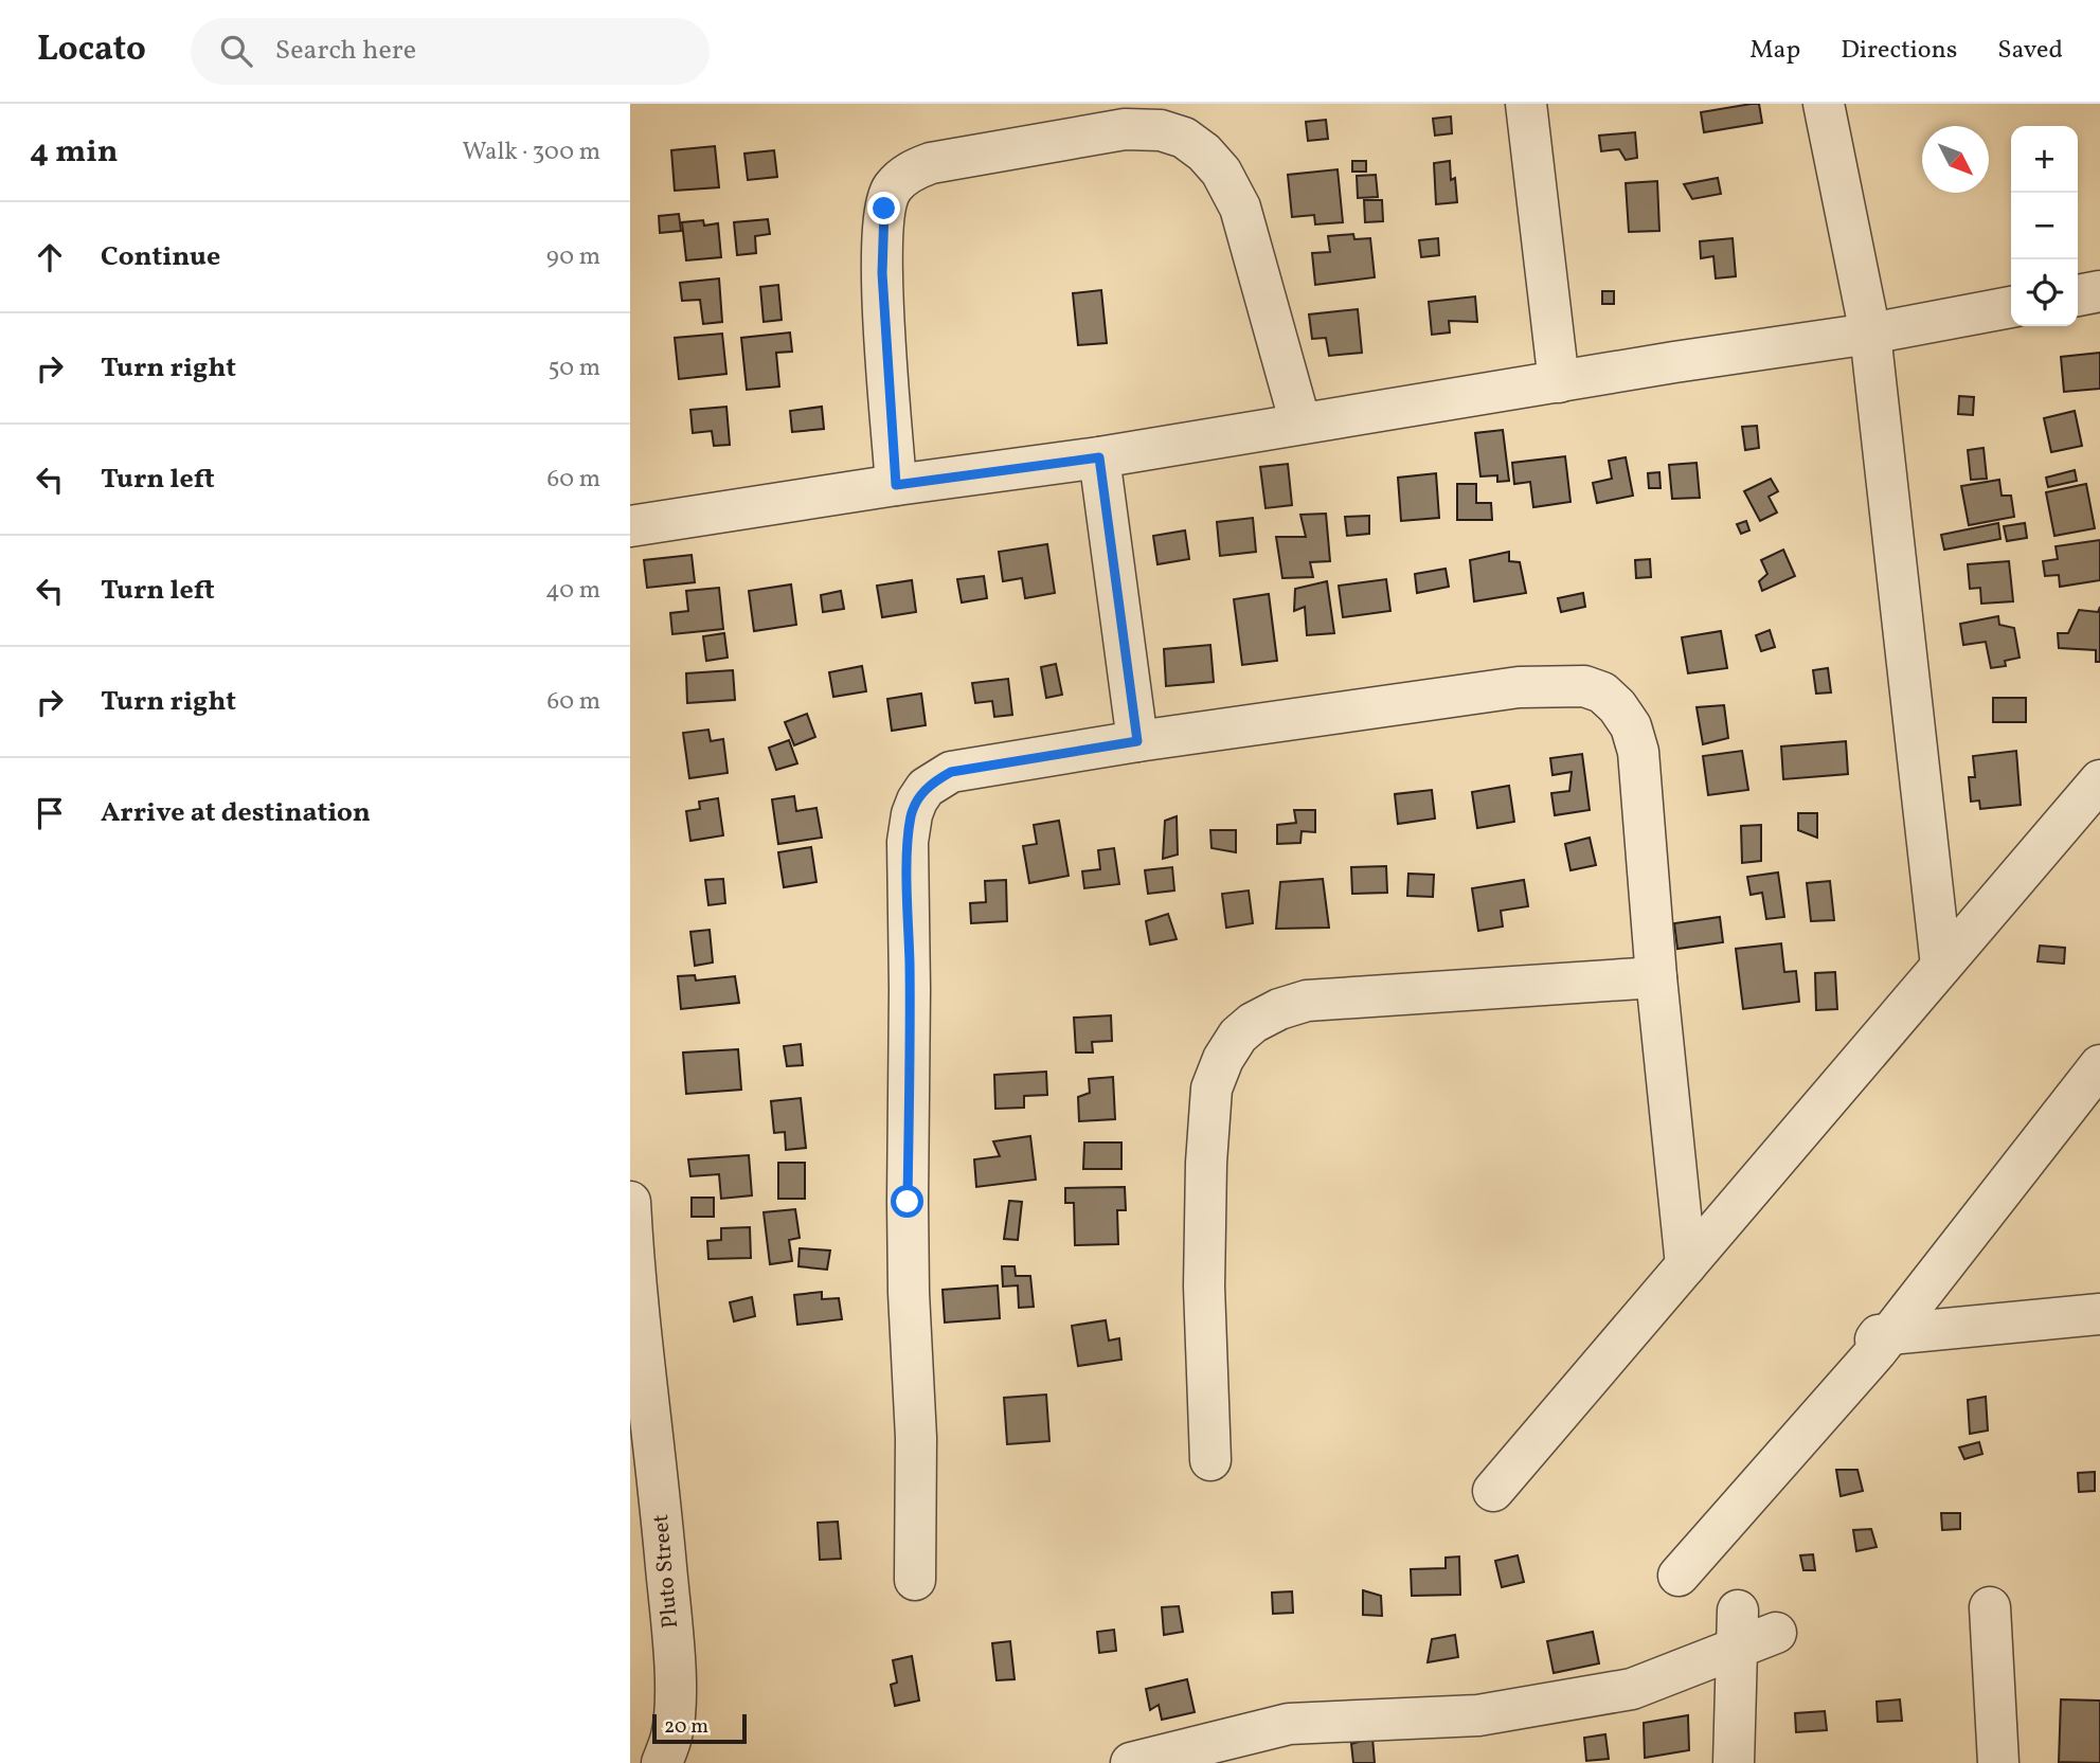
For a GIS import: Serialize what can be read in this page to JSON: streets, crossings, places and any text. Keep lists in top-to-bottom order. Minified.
{"streets":{"street":["Pluto Street"]},"scale_bar":"20 m","north":"bottom right","page":{"header":"Locato","search":"Search here","nav":["Map","Directions","Saved"],"heading":["4 min","Walk · 300 m"],"map_buttons":["+","−"],"list":[["Continue","90 m"],["Turn right","50 m"],["Turn left","60 m"],["Turn left","40 m"],["Turn right","60 m"],"Arrive at destination"],"scale":"20 m"}}
